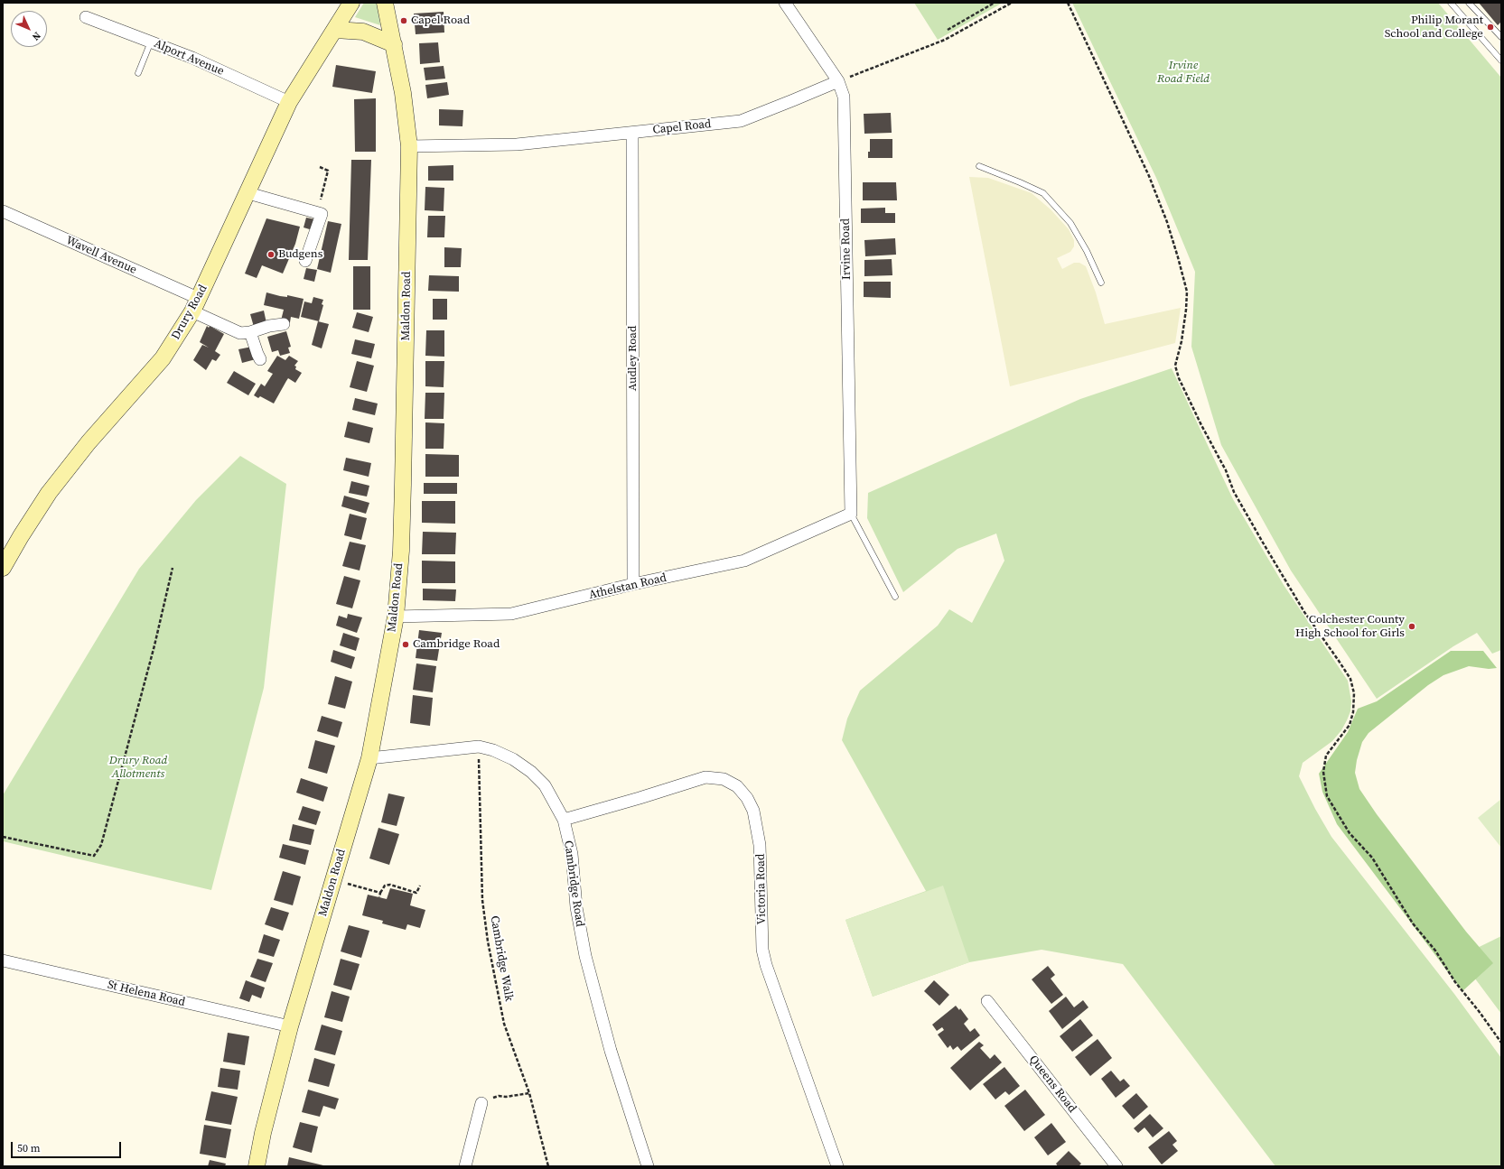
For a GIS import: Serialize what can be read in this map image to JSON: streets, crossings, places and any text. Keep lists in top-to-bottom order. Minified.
{"streets":{"main road":["Maldon Road","Drury Road"],"street":["Alport Avenue","Capel Road","Irvine Road","Wavell Avenue","Audley Road","Athelstan Road","Cambridge Road","Victoria Road","St Helena Road","Queens Road"],"path":["Cambridge Walk"]},"crossings":[["Alport Avenue","Drury Road"],["Capel Road","Irvine Road"],["Capel Road","Maldon Road"],["Capel Road","Audley Road"],["Irvine Road","Athelstan Road"],["Wavell Avenue","Drury Road"],["Maldon Road","Athelstan Road"],["Maldon Road","Cambridge Road"],["Maldon Road","St Helena Road"],["Audley Road","Athelstan Road"],["Cambridge Road","Victoria Road"],["Cambridge Road","Cambridge Walk"]],"parks":["Irvine Road Field","Drury Road Allotments"],"places":["Capel Road","Philip Morant School and College","Budgens","Colchester County High School for Girls","Cambridge Road"],"scale_bar":"50 m","north":"bottom right"}
